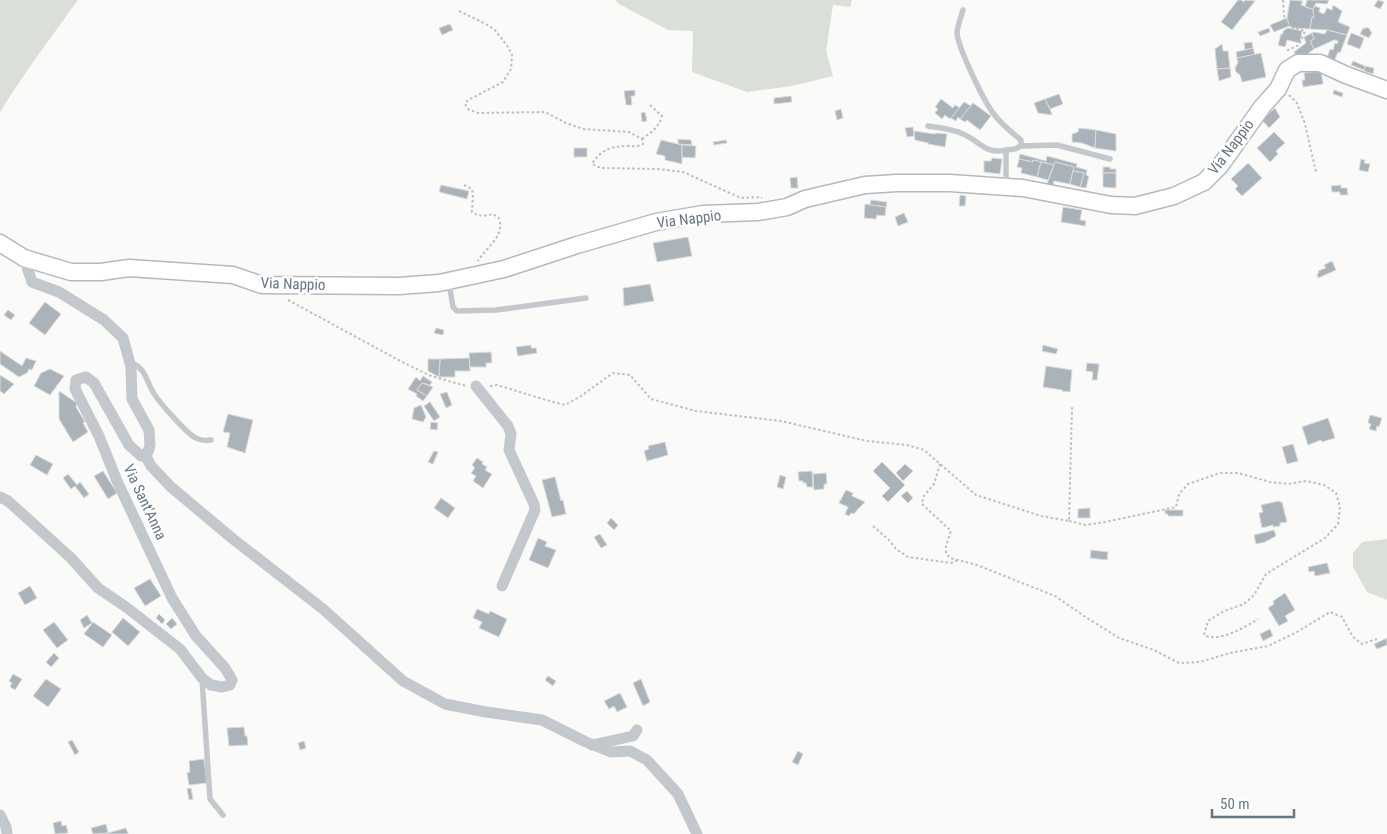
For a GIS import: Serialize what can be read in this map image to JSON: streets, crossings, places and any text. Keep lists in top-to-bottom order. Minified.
{"streets":{"street":["Via Nappio","Via Sant'Anna"]},"crossings":[["Via Nappio","Via Sant'Anna"]],"scale_bar":"50 m"}
